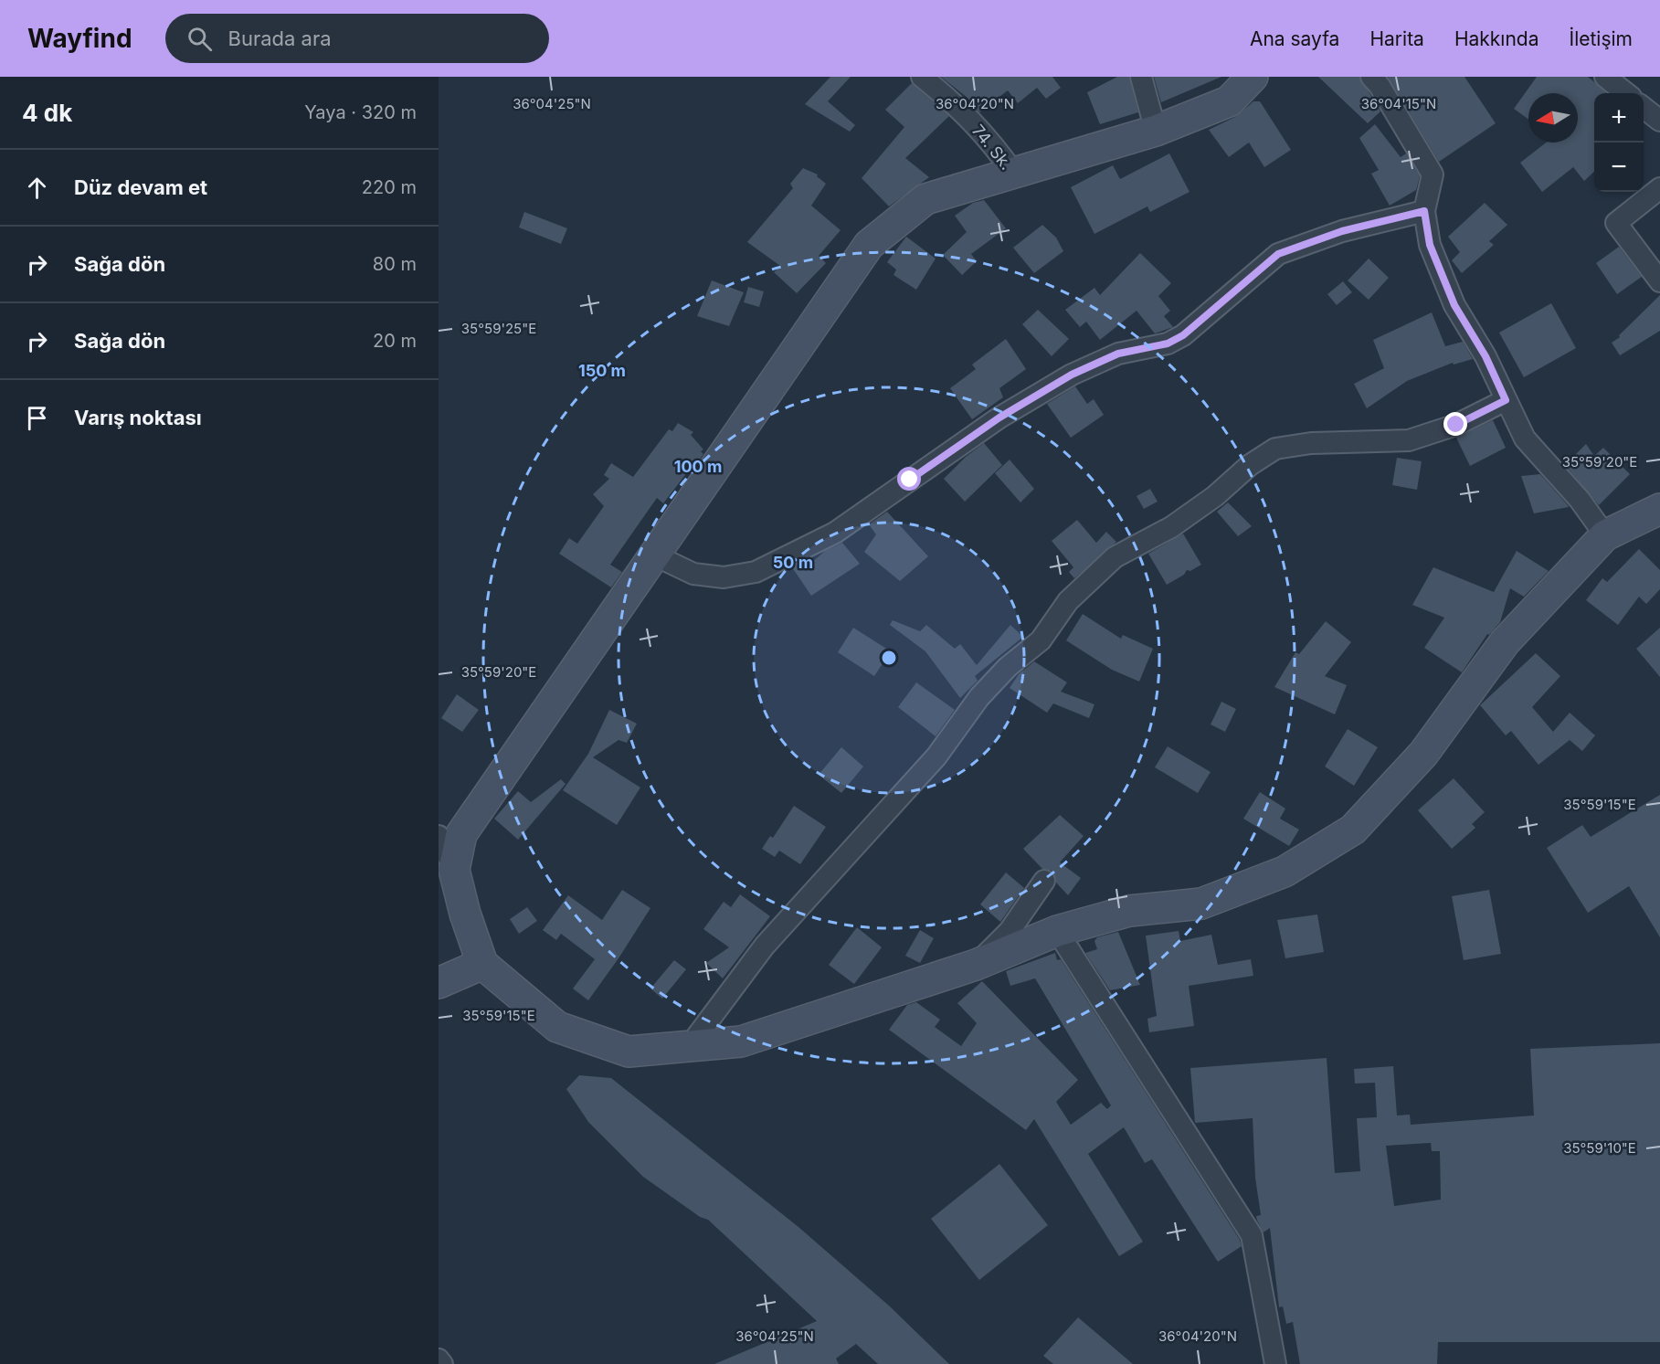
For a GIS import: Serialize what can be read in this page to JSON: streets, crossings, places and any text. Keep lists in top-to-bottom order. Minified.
{"streets":{"street":["74. Sk."]},"north":"left","page":{"header":"Wayfind","search":"Burada ara","nav":["Ana sayfa","Harita","Hakkında","İletişim"],"heading":["4 dk","Yaya · 320 m"],"map_buttons":["+","−"],"list":[["Düz devam et","220 m"],["Sağa dön","80 m"],["Sağa dön","20 m"],"Varış noktası"]},"coordinates":["36°04'25\"N","36°04'20\"N","36°04'15\"N","35°59'25\"E","35°59'20\"E","35°59'15\"E","35°59'10\"E"],"rings":["150 m","100 m","50 m"]}
